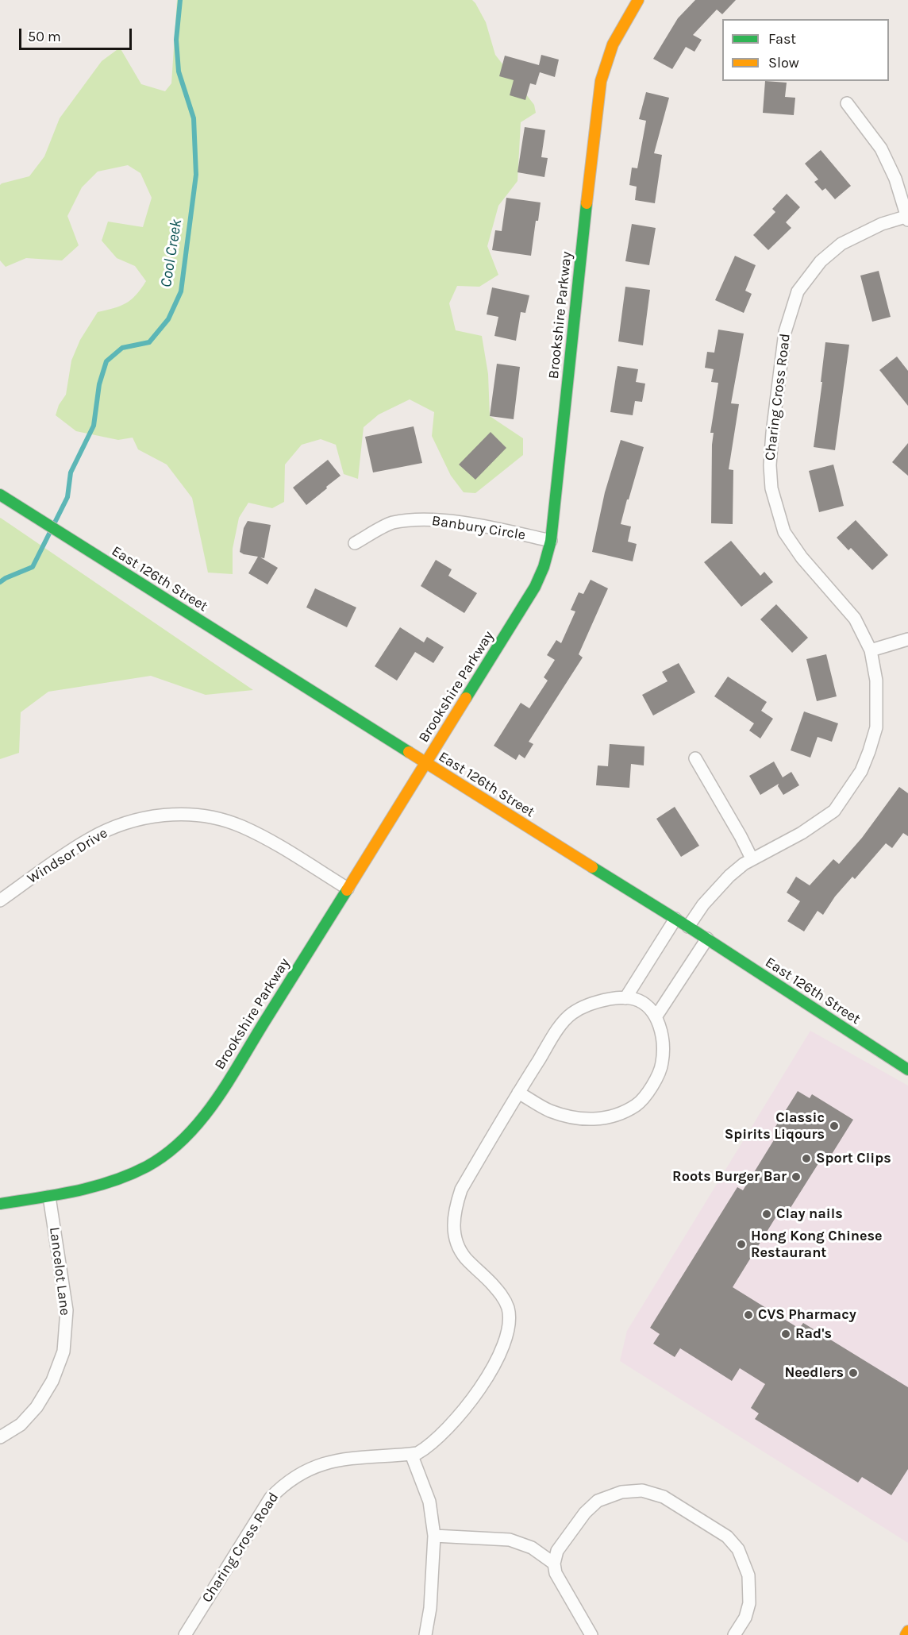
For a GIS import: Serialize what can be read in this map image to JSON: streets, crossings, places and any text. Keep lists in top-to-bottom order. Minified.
{"streets":{"street":["Brookshire Parkway","Charing Cross Road","Banbury Circle","East 126th Street","Windsor Drive","Lancelot Lane"]},"crossings":[["Brookshire Parkway","Banbury Circle"],["Brookshire Parkway","East 126th Street"],["Brookshire Parkway","Windsor Drive"],["Brookshire Parkway","Lancelot Lane"],["Charing Cross Road","East 126th Street"]],"water":["Cool Creek"],"places":["Classic Spirits Liqours","Sport Clips","Roots Burger Bar","Clay nails","Hong Kong Chinese Restaurant","CVS Pharmacy","Rad's","Needlers"],"legend":["Fast","Slow"],"scale_bar":"50 m"}
